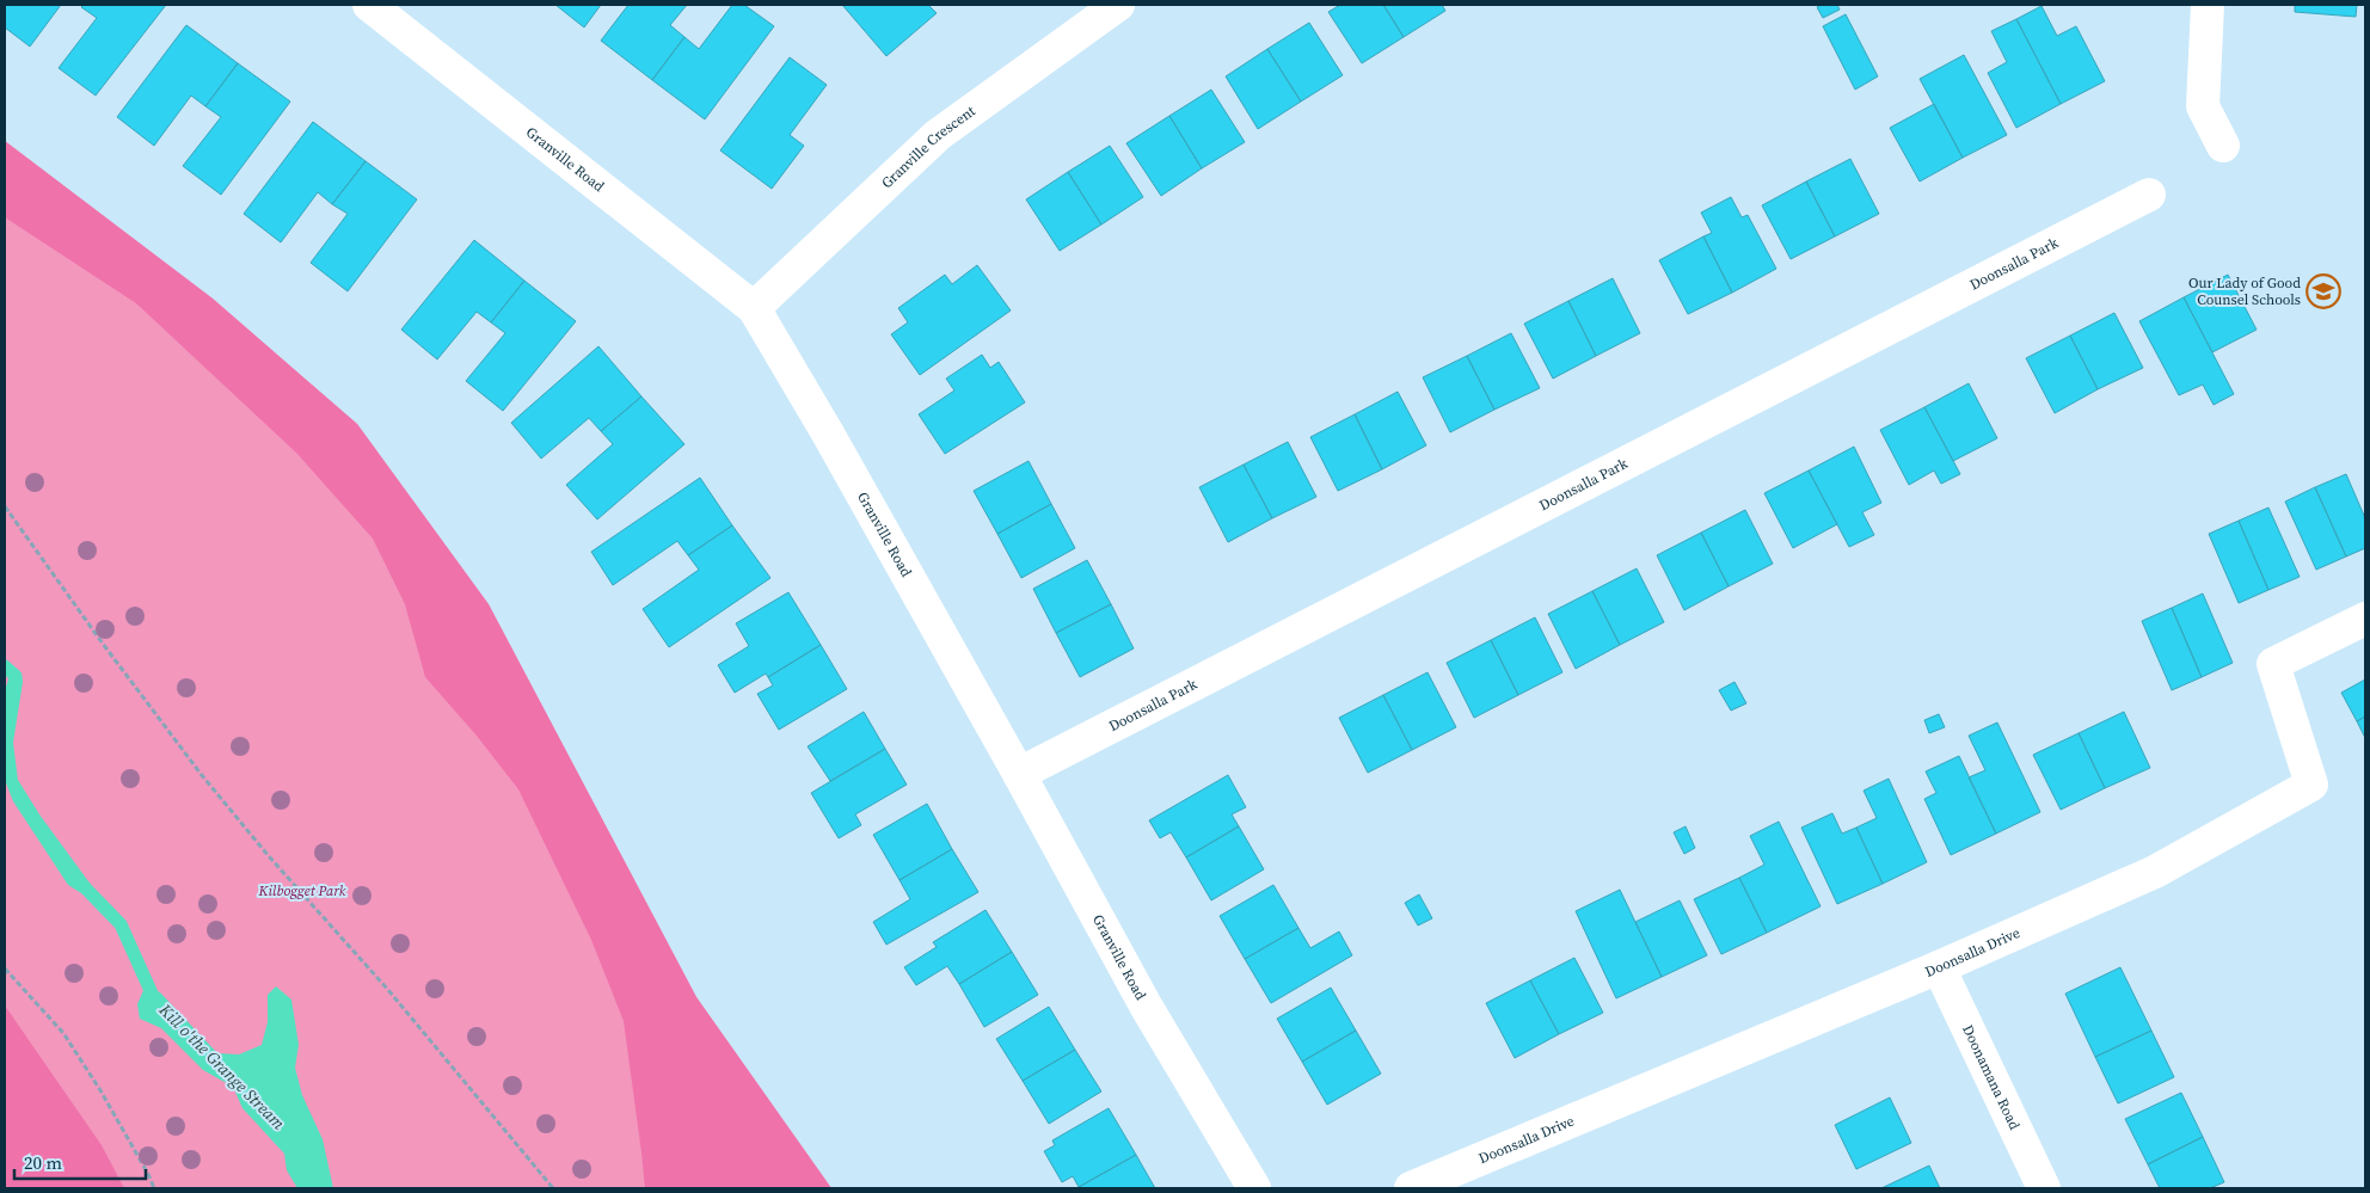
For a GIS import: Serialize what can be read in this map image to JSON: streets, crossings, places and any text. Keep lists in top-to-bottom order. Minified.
{"streets":{"street":["Granville Crescent","Granville Road","Doonsalla Park","Doonsalla Drive","Doonamana Road"]},"crossings":[["Granville Crescent","Granville Road"],["Granville Road","Doonsalla Park"],["Doonsalla Drive","Doonamana Road"]],"water":["Kill o'the Grange Stream"],"parks":["Kilbogget Park"],"places":{"school or university":["Our Lady of Good Counsel Schools"]},"scale_bar":"20 m"}
